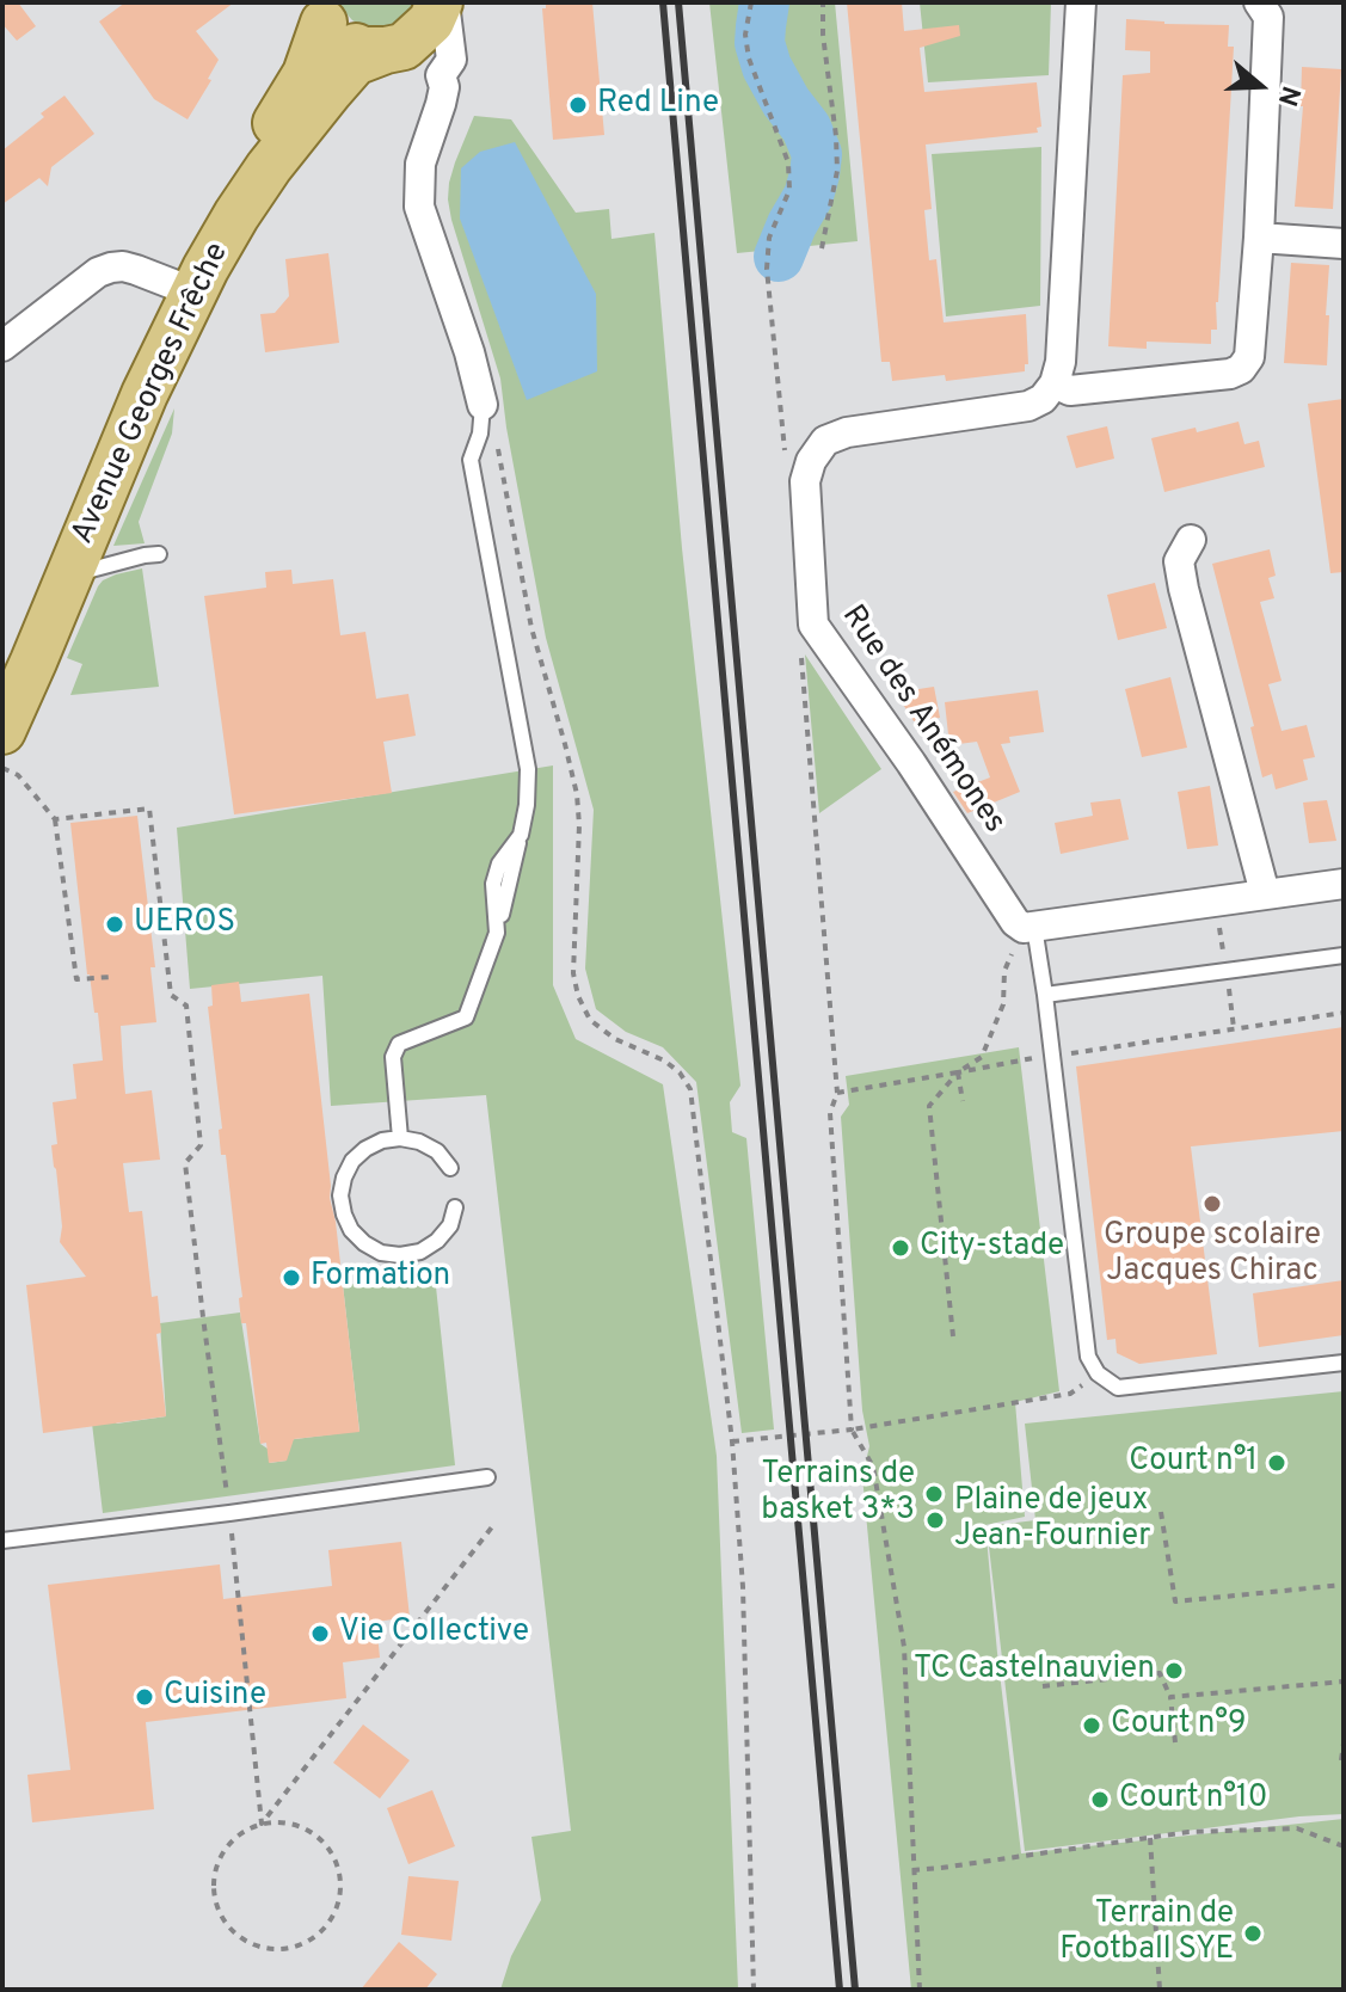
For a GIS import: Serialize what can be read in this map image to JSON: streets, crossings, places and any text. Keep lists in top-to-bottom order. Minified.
{"streets":{"main road":["Avenue Georges Frêche"],"street":["Rue des Anémones"]},"places":["Red Line","UEROS","Groupe scolaire Jacques Chirac","City-stade","Formation","Court n°1","Terrains de basket 3*3","Plaine de jeux Jean-Fournier","Vie Collective","TC Castelnauvien","Cuisine","Court n°9","Court n°10","Terrain de Football SYE"],"north":"right"}
